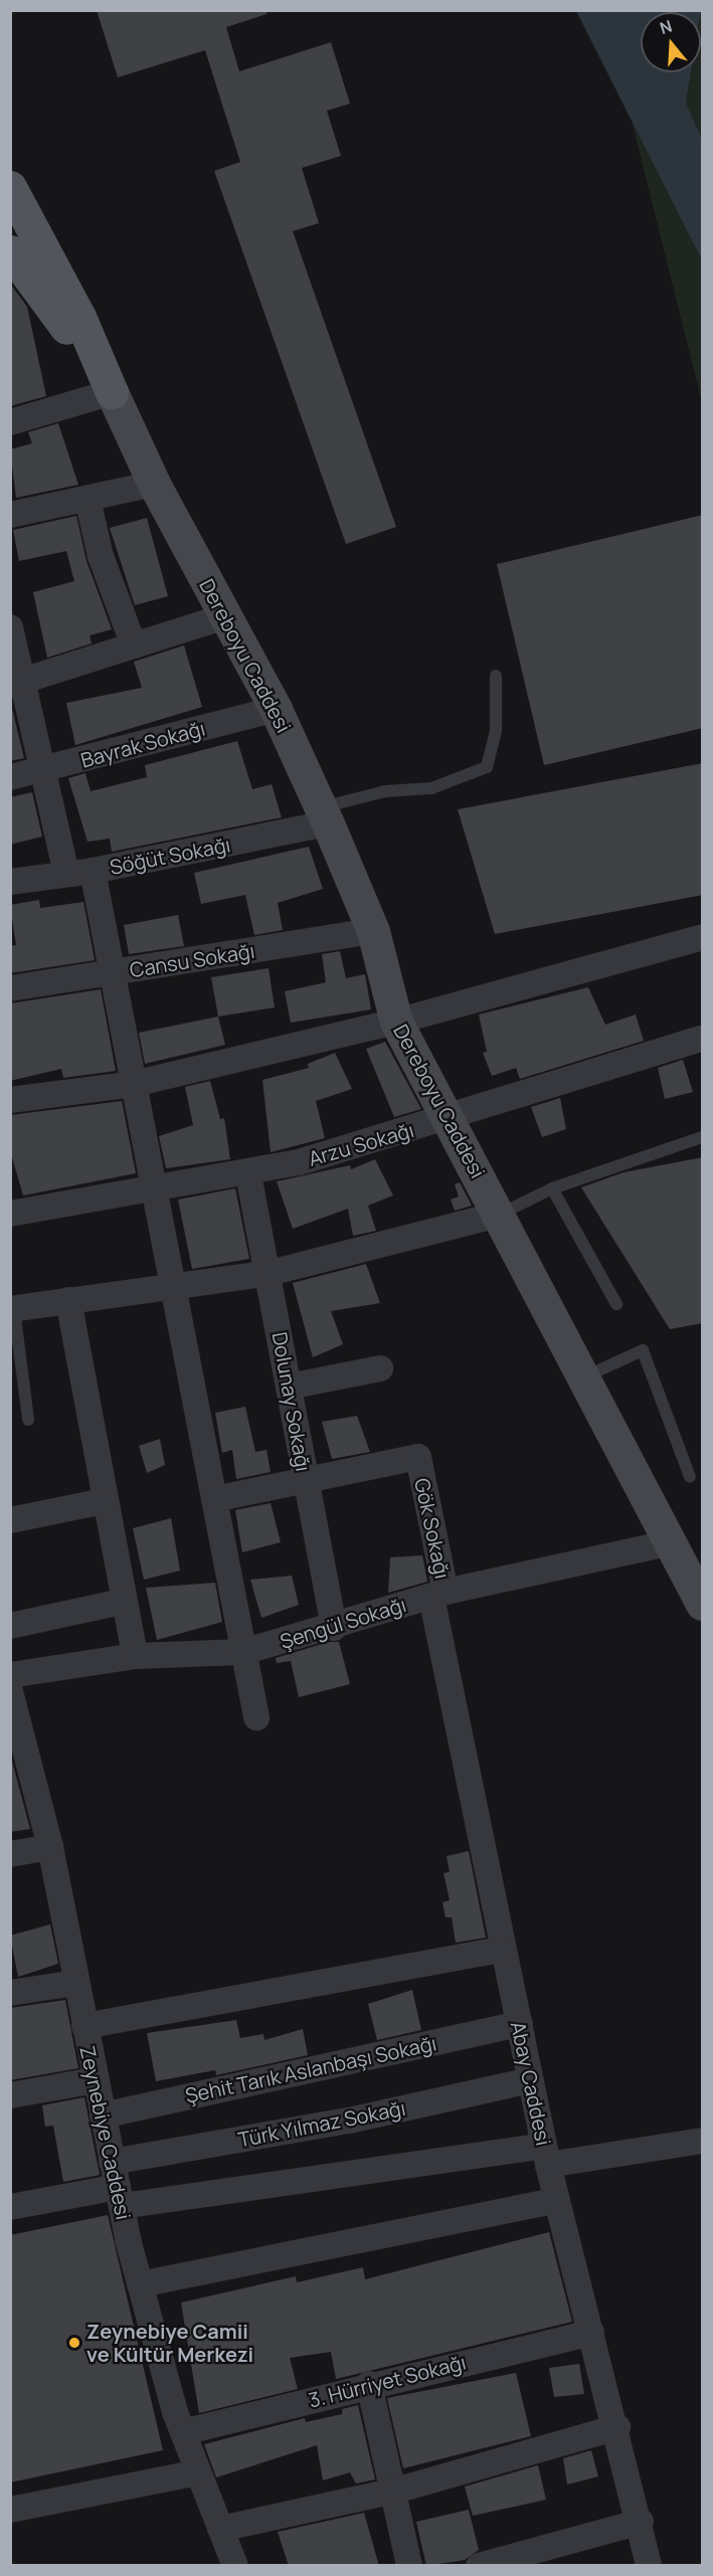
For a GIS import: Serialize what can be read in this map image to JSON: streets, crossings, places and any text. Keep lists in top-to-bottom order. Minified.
{"streets":{"main road":["Dereboyu Caddesi"],"street":["Bayrak Sokağı","Söğüt Sokağı","Cansu Sokağı","Arzu Sokağı","Dolunay Sokağı","Gök Sokağı","Şengül Sokağı","Şehit Tarık Aslanbaşı Sokağı","Abay Caddesi","Türk Yılmaz Sokağı","Zeynebiye Caddesi","3. Hürriyet Sokağı"]},"crossings":[["Dereboyu Caddesi","Bayrak Sokağı"],["Dereboyu Caddesi","Söğüt Sokağı"],["Dereboyu Caddesi","Cansu Sokağı"],["Dereboyu Caddesi","Arzu Sokağı"],["Dereboyu Caddesi","Şengül Sokağı"],["Arzu Sokağı","Dolunay Sokağı"],["Dolunay Sokağı","Gök Sokağı"],["Dolunay Sokağı","Şengül Sokağı"],["Gök Sokağı","Şengül Sokağı"],["Gök Sokağı","Abay Caddesi"],["Şengül Sokağı","Abay Caddesi"],["Şehit Tarık Aslanbaşı Sokağı","Abay Caddesi"],["Şehit Tarık Aslanbaşı Sokağı","Zeynebiye Caddesi"],["Abay Caddesi","Türk Yılmaz Sokağı"],["Abay Caddesi","3. Hürriyet Sokağı"],["Türk Yılmaz Sokağı","Zeynebiye Caddesi"],["Zeynebiye Caddesi","3. Hürriyet Sokağı"]],"places":["Zeynebiye Camii ve Kültür Merkezi"],"north":"top"}
